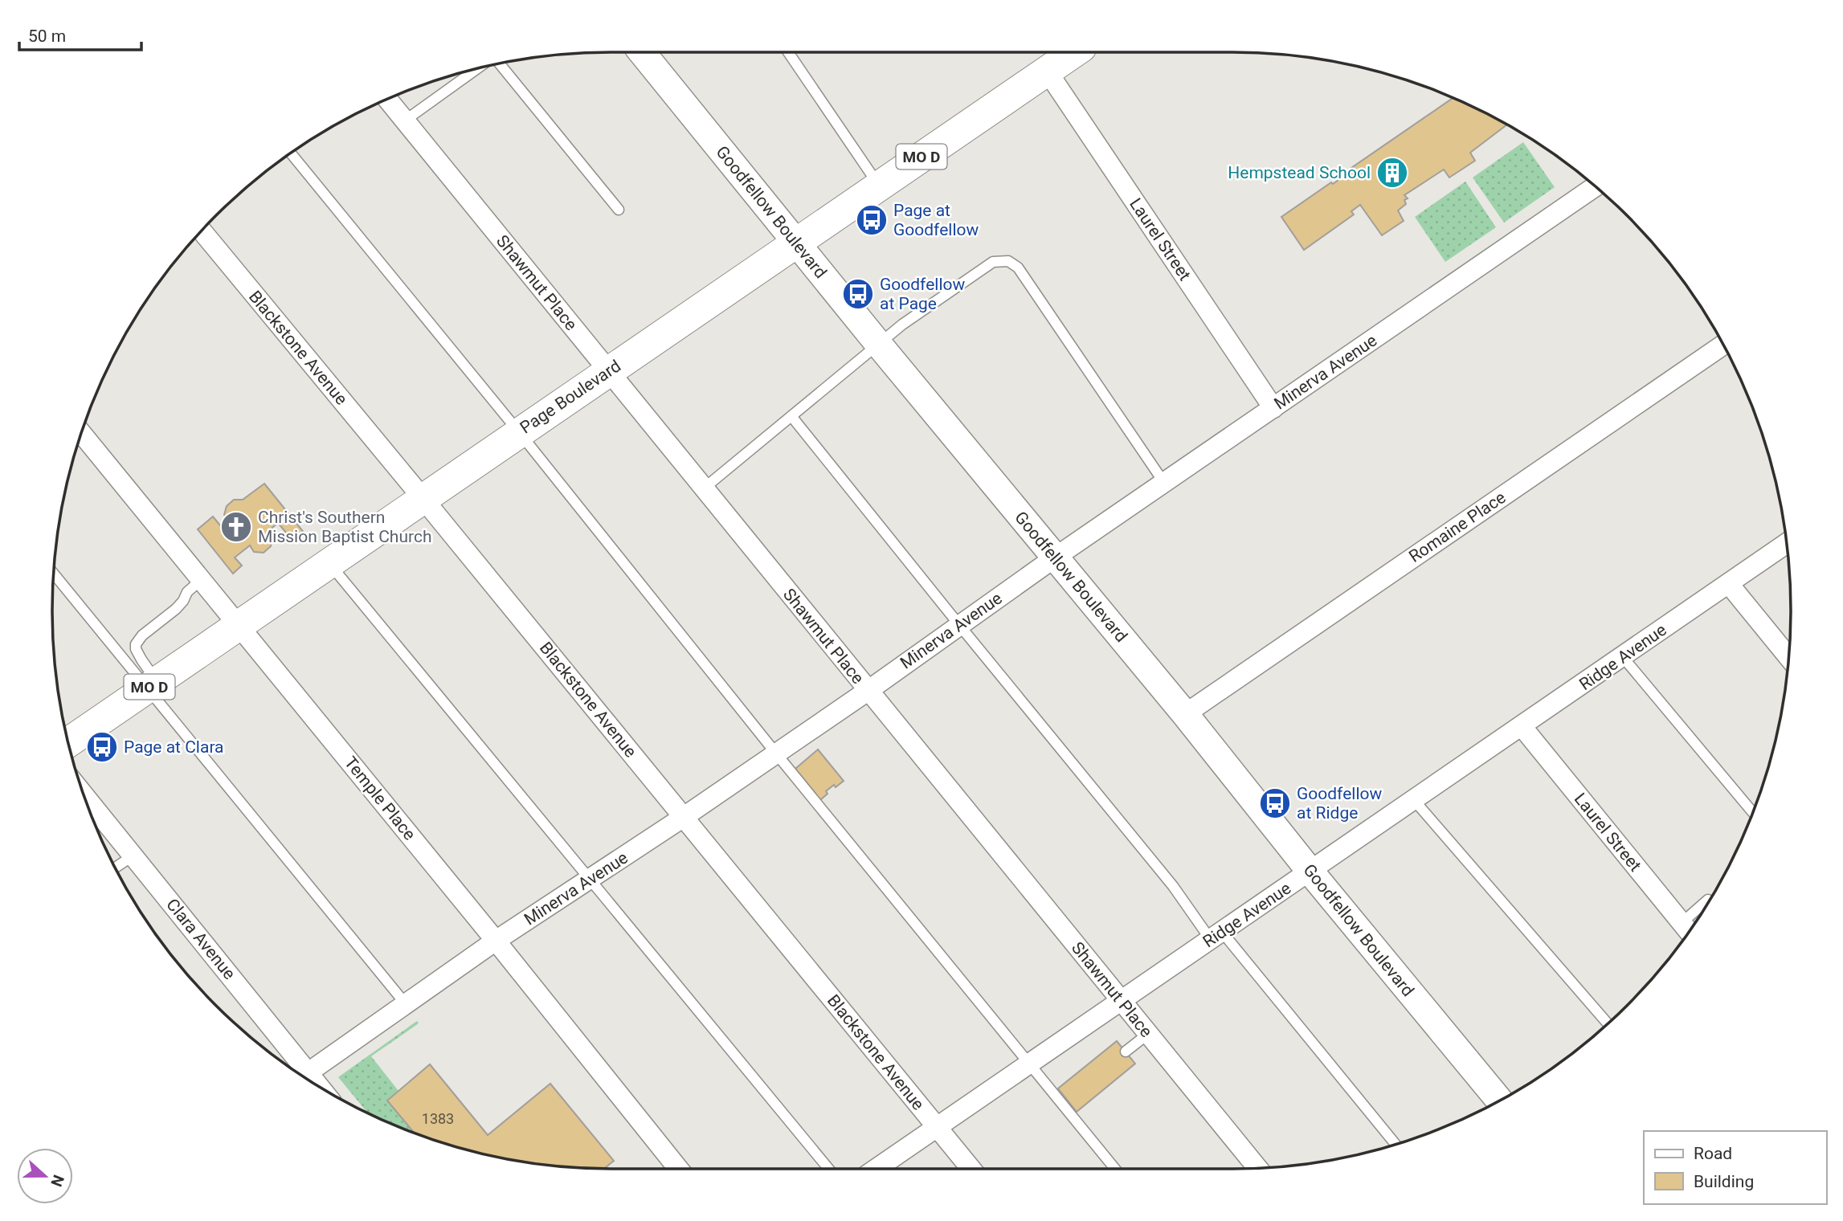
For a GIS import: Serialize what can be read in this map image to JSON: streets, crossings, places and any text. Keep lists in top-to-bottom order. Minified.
{"streets":{"main road":["MO D","Goodfellow Boulevard","Page Boulevard"],"street":["Laurel Street","Shawmut Place","Blackstone Avenue","Minerva Avenue","Romaine Place","Ridge Avenue","Temple Place","Clara Avenue"]},"crossings":[["Goodfellow Boulevard","Minerva Avenue"],["Goodfellow Boulevard","Page Boulevard"],["Goodfellow Boulevard","Romaine Place"],["Goodfellow Boulevard","Ridge Avenue"],["Laurel Street","Minerva Avenue"],["Laurel Street","Page Boulevard"],["Laurel Street","Ridge Avenue"],["Shawmut Place","Minerva Avenue"],["Shawmut Place","Page Boulevard"],["Shawmut Place","Ridge Avenue"],["Blackstone Avenue","Minerva Avenue"],["Blackstone Avenue","Page Boulevard"],["Blackstone Avenue","Ridge Avenue"],["Minerva Avenue","Temple Place"],["Minerva Avenue","Clara Avenue"],["Page Boulevard","Temple Place"]],"places":{"building":["Hempstead School"],"bus stop":["Page at Goodfellow","Goodfellow at Page","Page at Clara","Goodfellow at Ridge"],"church":["Christ's Southern Mission Baptist Church"]},"house_numbers":["1383"],"legend":["Road","Building"],"scale_bar":"50 m","north":"right"}
